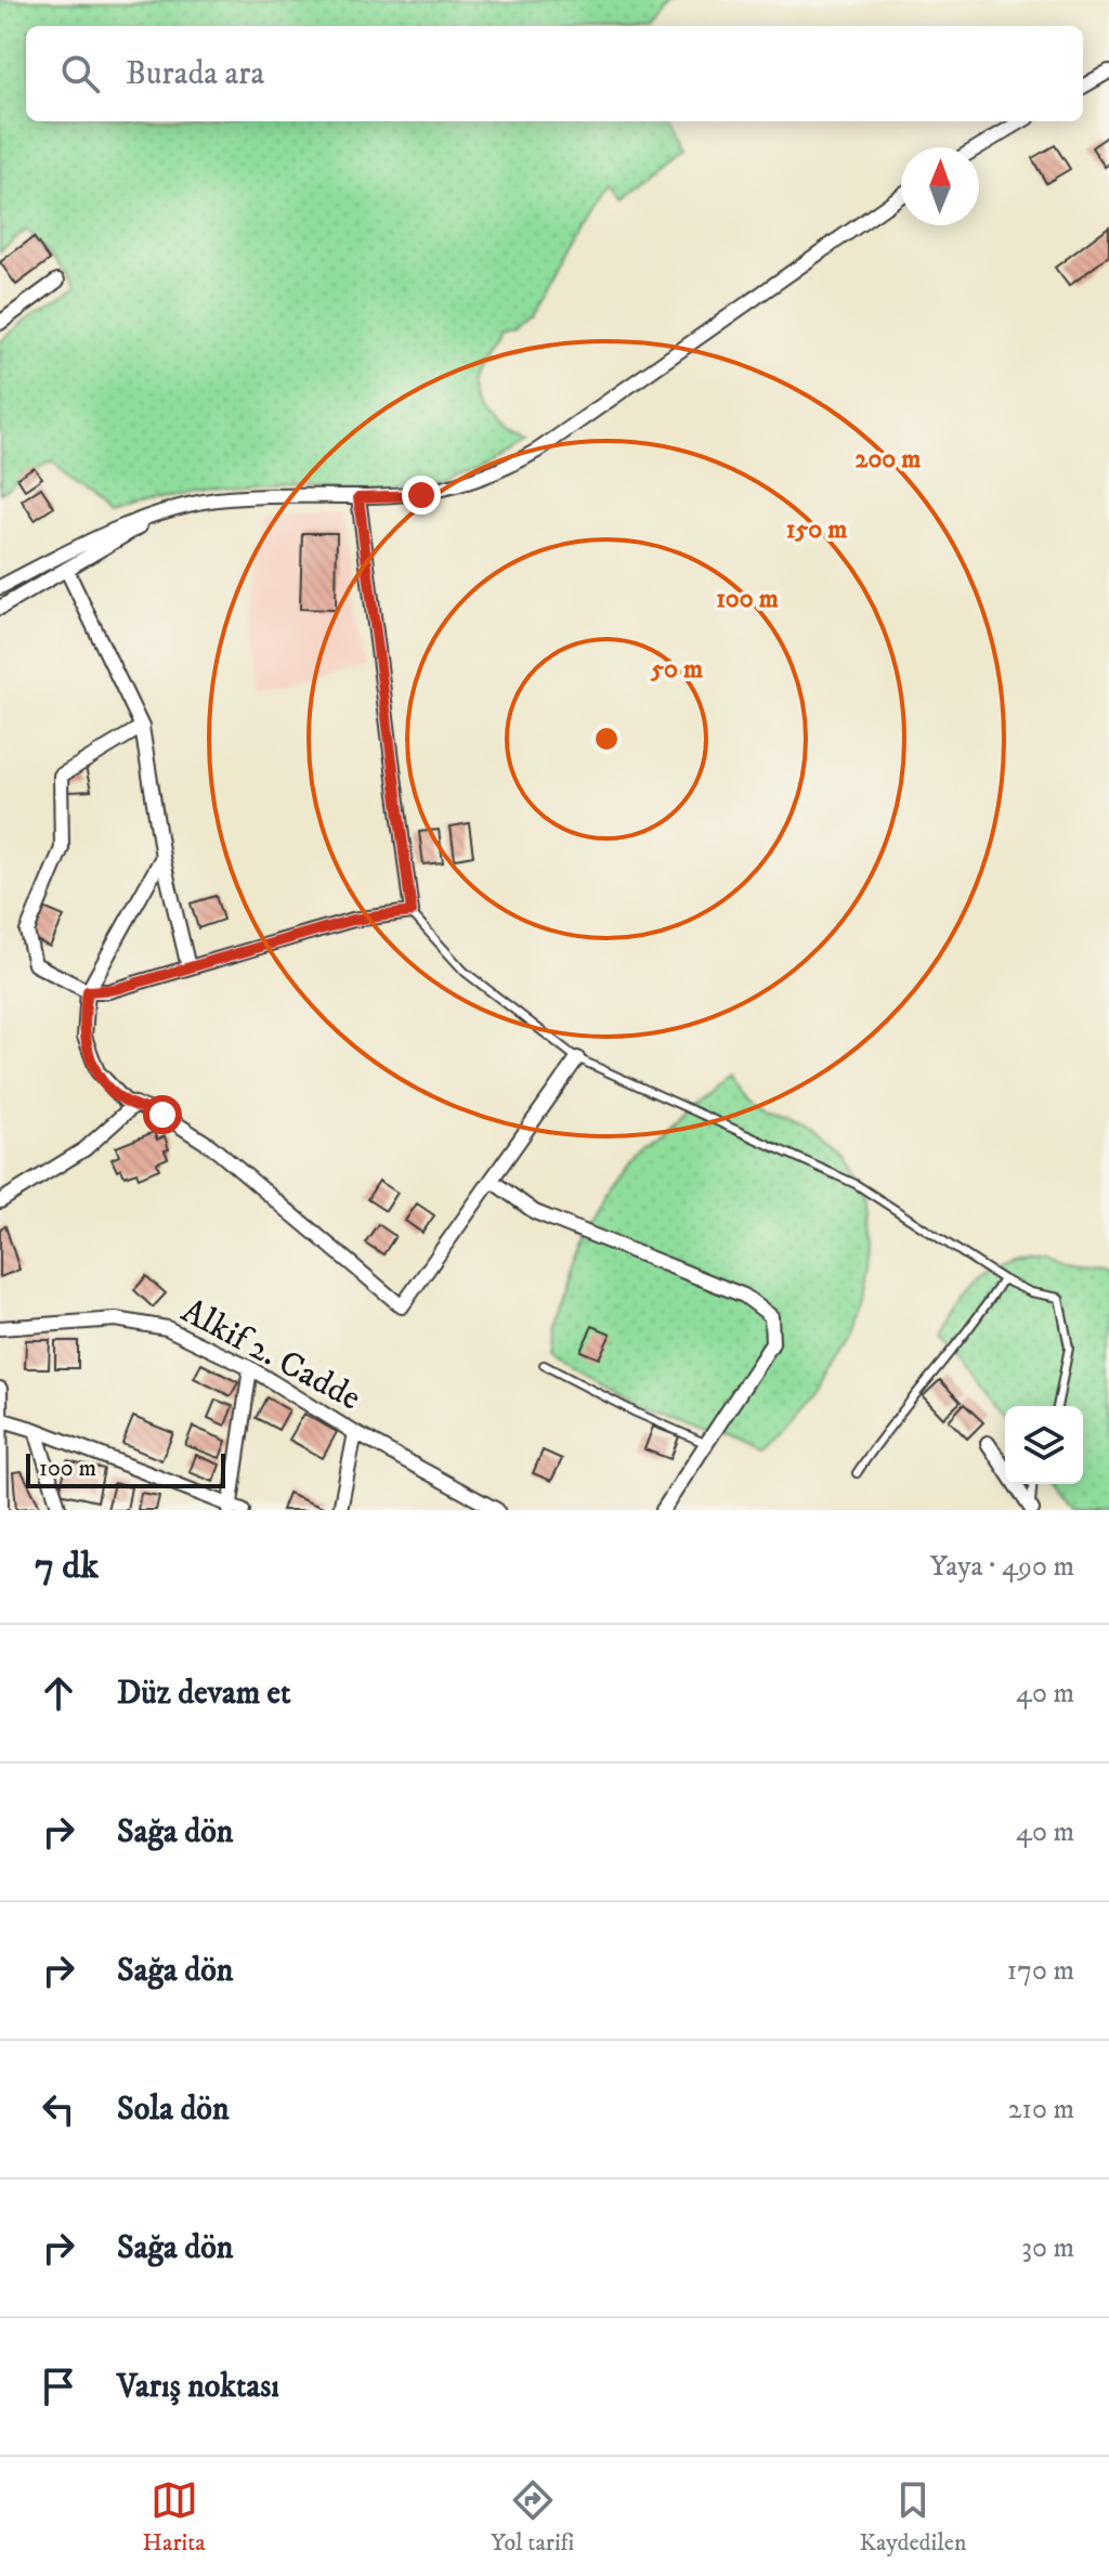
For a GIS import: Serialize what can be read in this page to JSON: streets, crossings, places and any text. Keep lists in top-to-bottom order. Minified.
{"streets":{"street":["Alkif 2. Cadde"]},"scale_bar":"100 m","north":"top","page":{"search":"Burada ara","scale":"100 m","heading":["7 dk","Yaya · 490 m"],"list":[["Düz devam et","40 m"],["Sağa dön","40 m"],["Sağa dön","170 m"],["Sola dön","210 m"],["Sağa dön","30 m"],"Varış noktası"],"nav":["Harita","Yol tarifi","Kaydedilen"]},"rings":["200 m","150 m","100 m","50 m"]}
